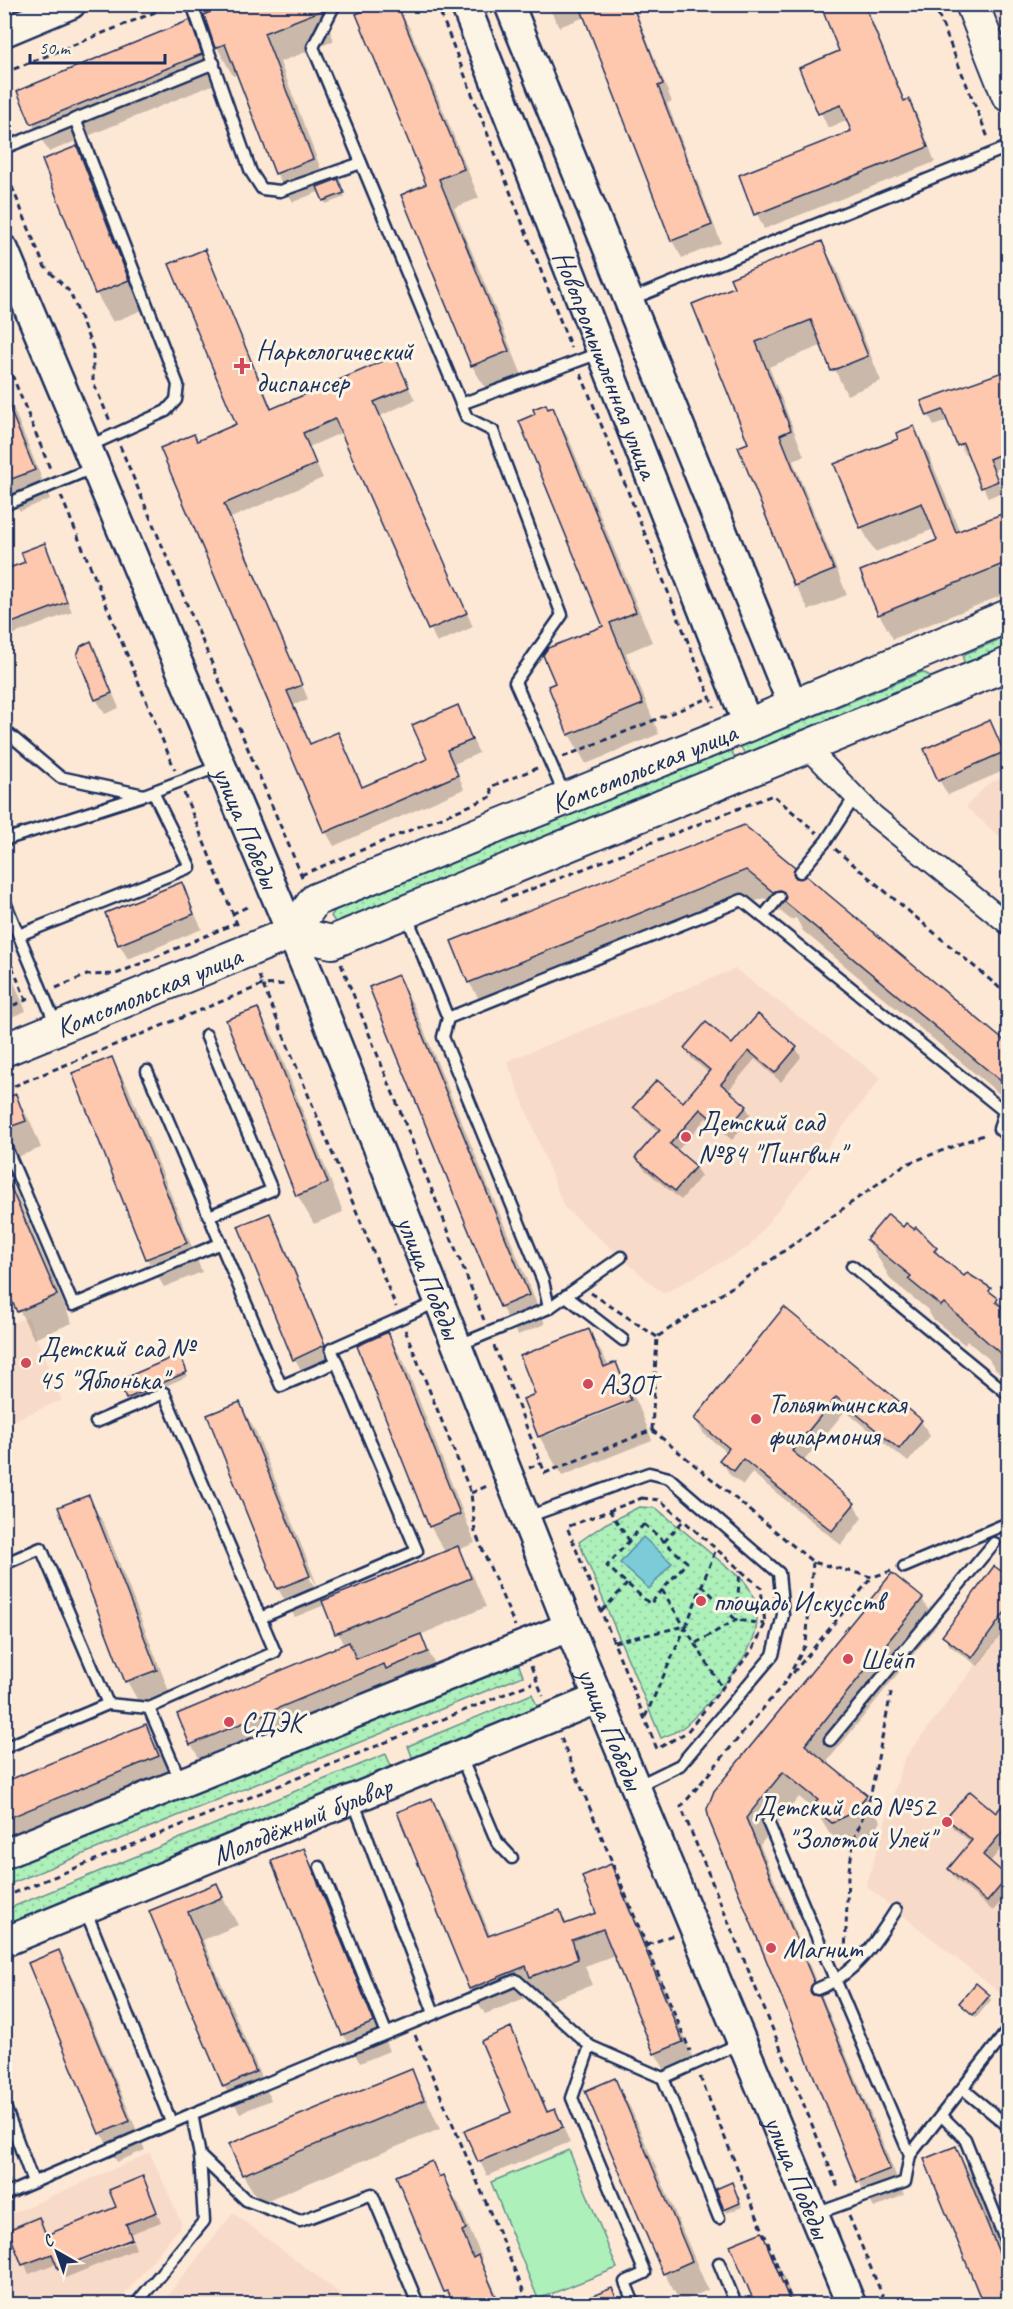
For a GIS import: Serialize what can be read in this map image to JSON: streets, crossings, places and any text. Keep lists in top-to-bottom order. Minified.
{"streets":{"main road":["Новопромышленная улица","Комсомольская улица","улица Победы","Молодёжный бульвар"]},"crossings":[["Новопромышленная улица","Комсомольская улица"],["Комсомольская улица","улица Победы"],["улица Победы","Молодёжный бульвар"]],"places":{"health":["Наркологический диспансер"],"other":["Детский сад №84 \"Пингвин\"","Детский сад № 45 \"Яблонька\"","АЗОТ","Тольяттинская филармония","площадь Искусств","Шейп","СДЭК","Детский сад №52 \"Золотой Улей\"","Магнит"]},"scale_bar":"50 m","north":"top left"}
